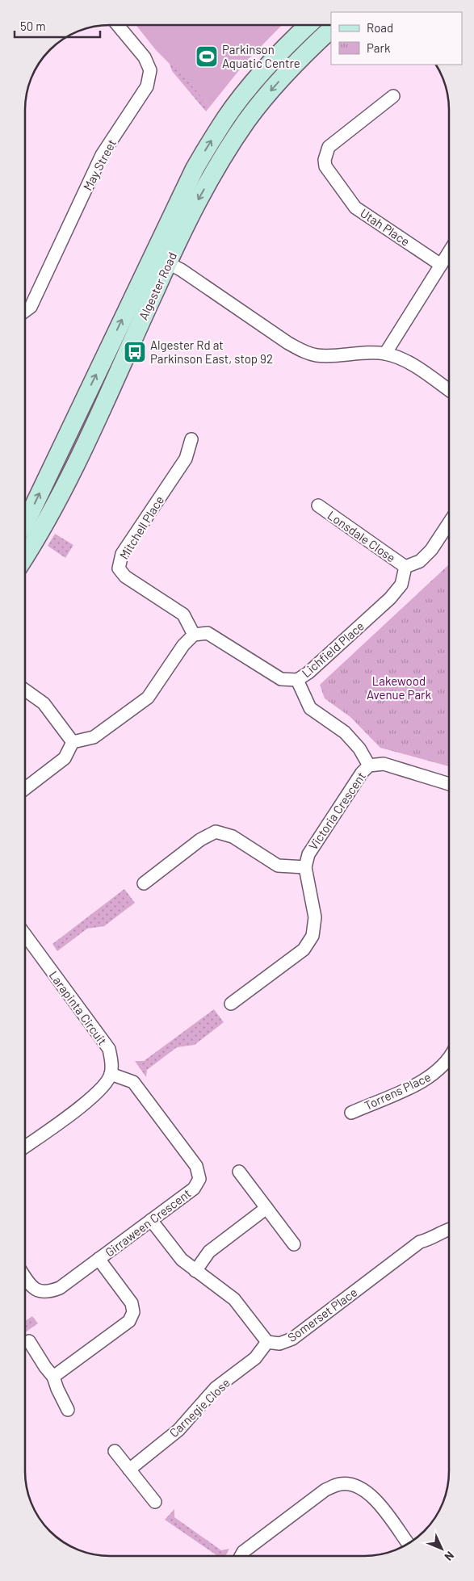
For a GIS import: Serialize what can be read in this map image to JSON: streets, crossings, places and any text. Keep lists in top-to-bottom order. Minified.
{"streets":{"main road":["Algester Road"],"street":["May Street","Utah Place","Mitchell Place","Lonsdale Close","Lichfield Place","Victoria Crescent","Larapinta Circuit","Torrens Place","Girraween Crescent","Somerset Place","Carnegie Close"]},"crossings":[["Mitchell Place","Lichfield Place"],["Lonsdale Close","Lichfield Place"],["Larapinta Circuit","Girraween Crescent"],["Somerset Place","Carnegie Close"]],"parks":["Lakewood Avenue Park"],"places":{"sports":["Parkinson Aquatic Centre"],"bus stop":["Algester Rd at Parkinson East, stop 92"]},"legend":["Road","Park"],"scale_bar":"50 m","north":"bottom right"}
